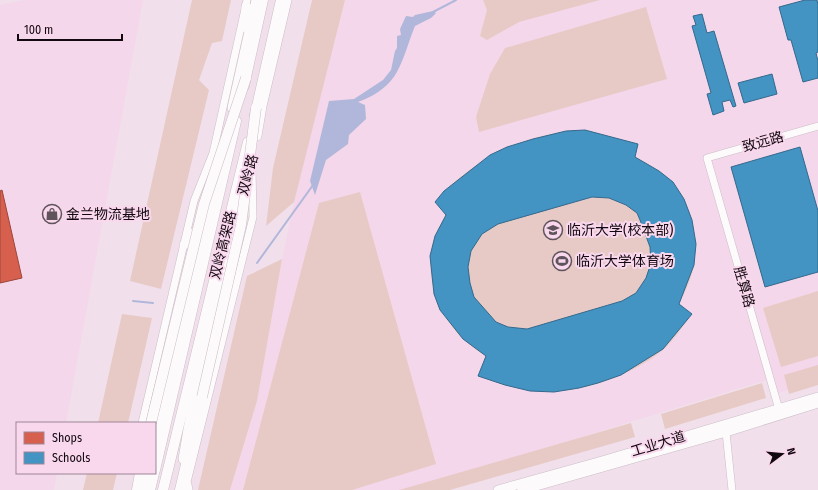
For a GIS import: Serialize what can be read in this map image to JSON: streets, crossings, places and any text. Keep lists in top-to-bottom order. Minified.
{"streets":{"highway":["双岭高架路"],"main road":["双岭路","工业大道"],"street":["致远路","胜算路"]},"crossings":[["致远路","胜算路"],["胜算路","工业大道"]],"places":{"shop":["金兰物流基地"],"school or university":["临沂大学(校本部)"],"sports":["临沂大学体育场"]},"legend":["Shops","Schools"],"scale_bar":"100 m","north":"right"}
